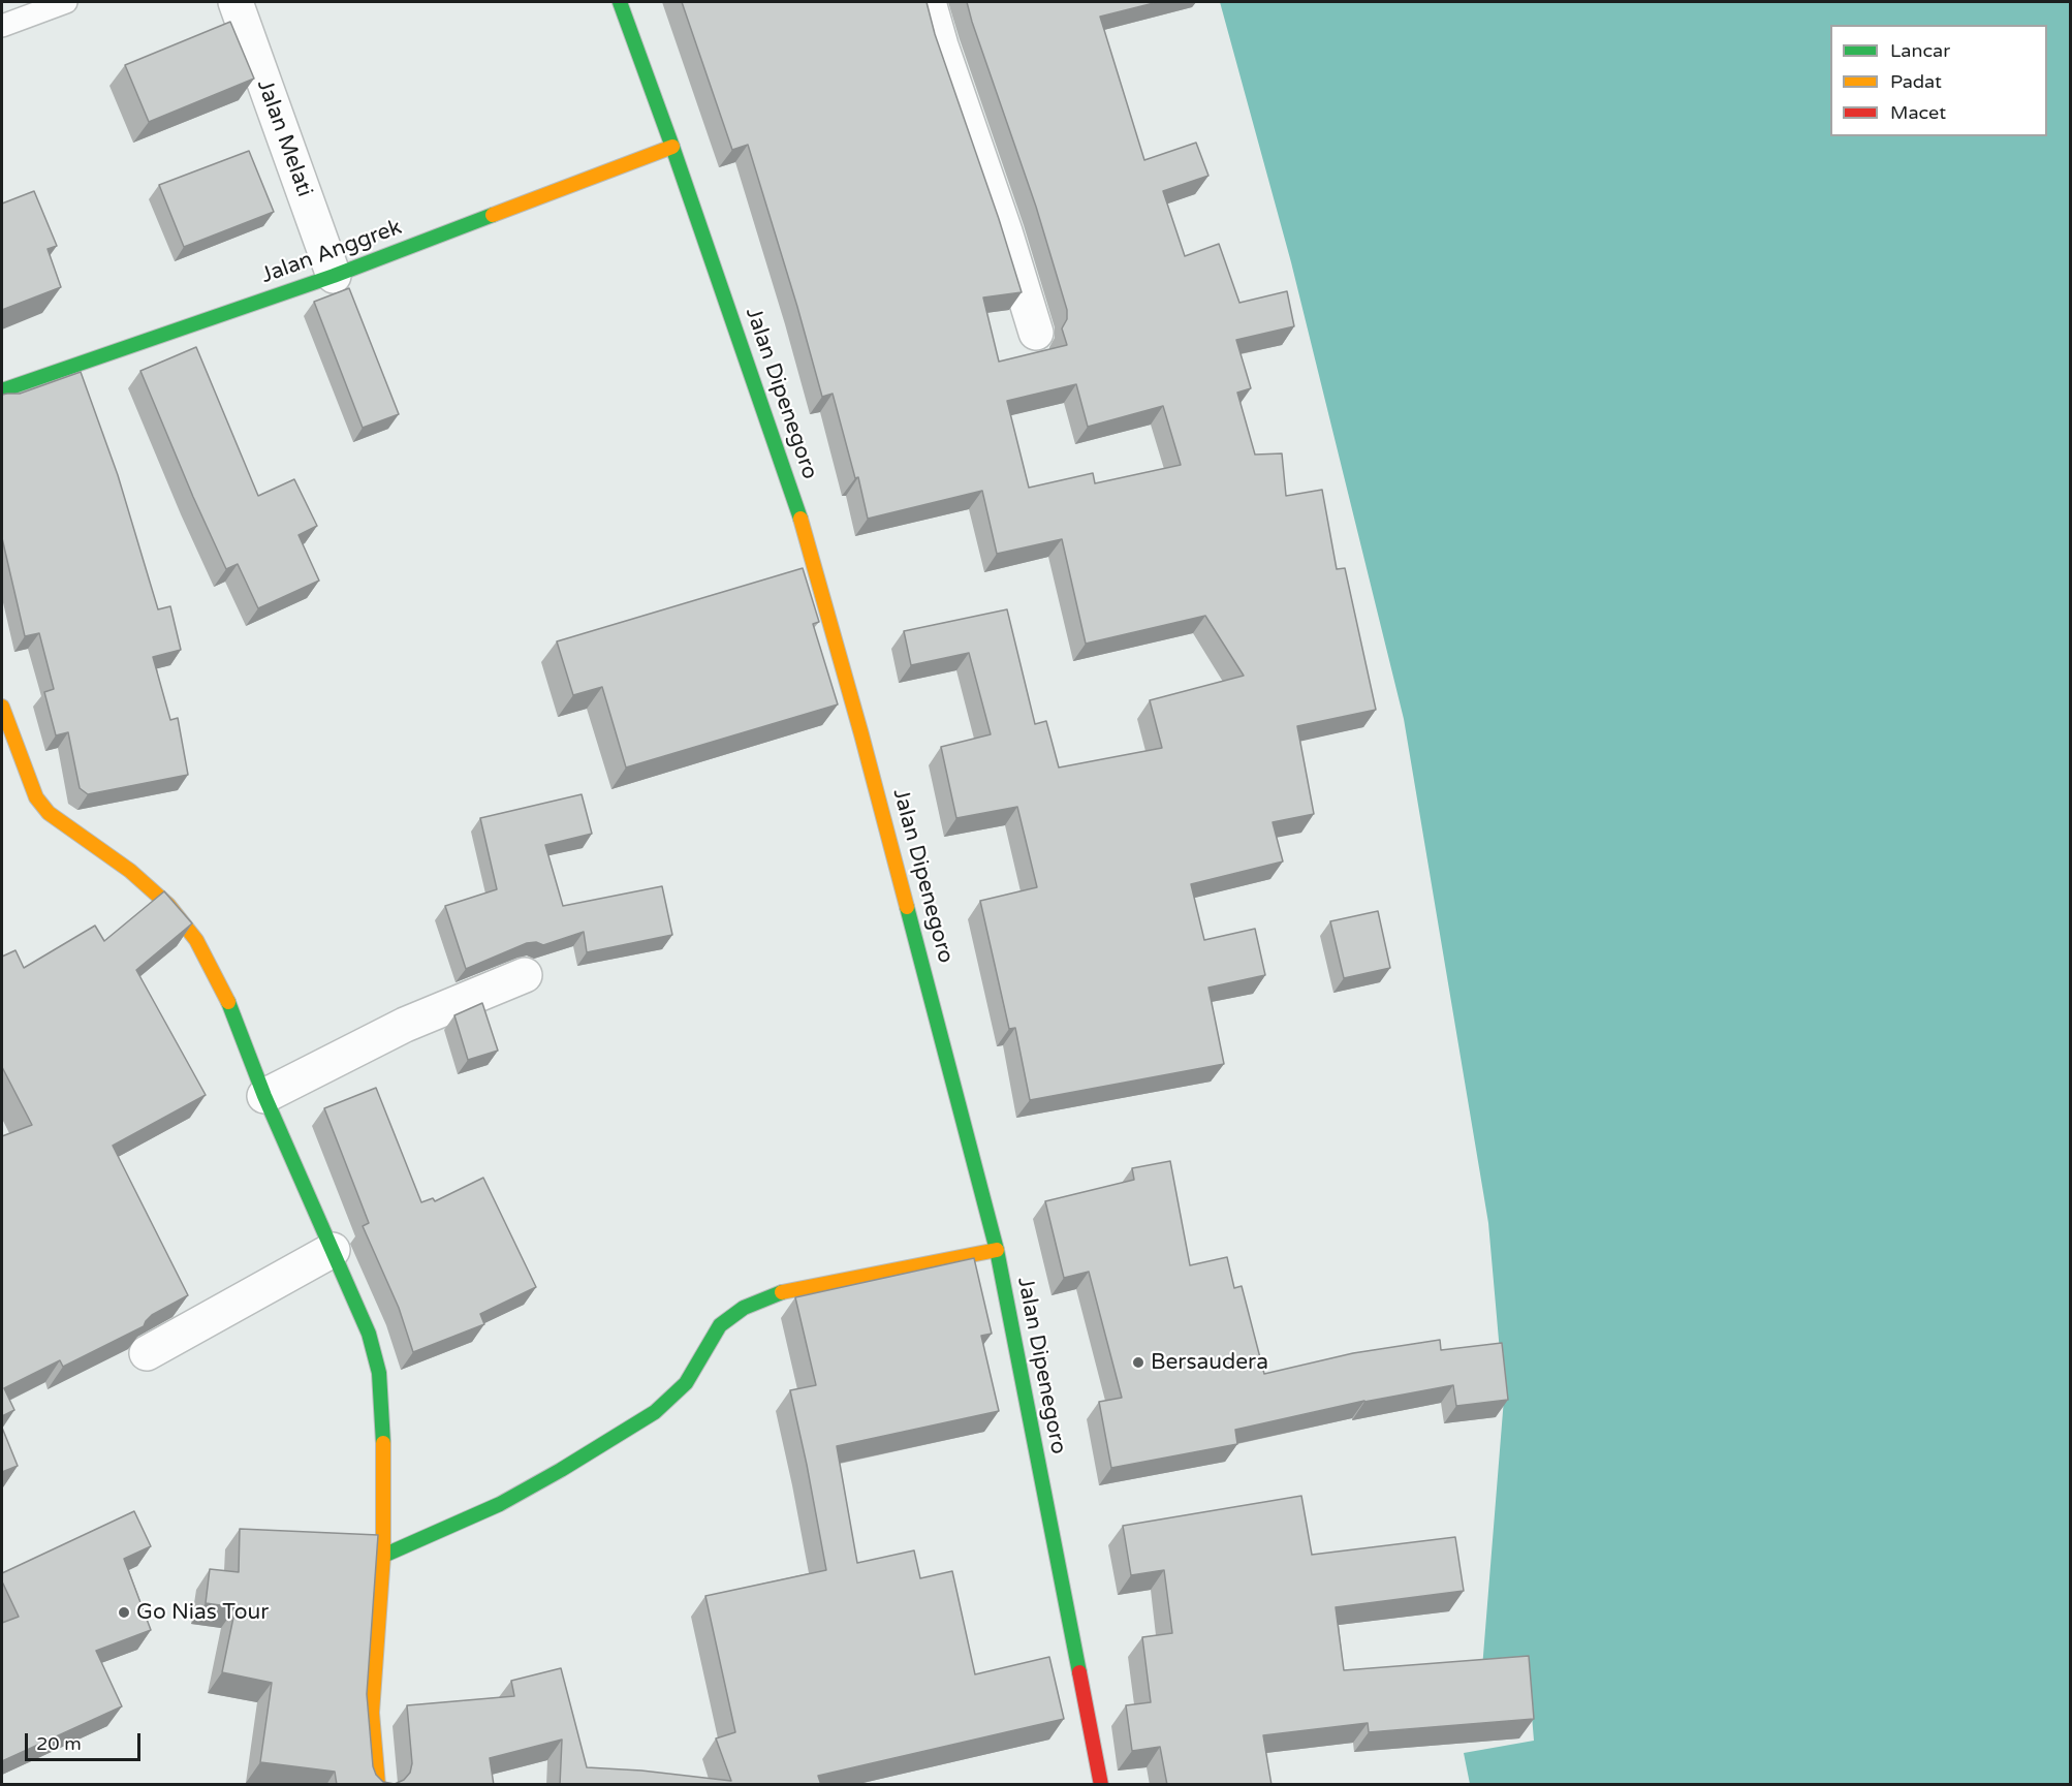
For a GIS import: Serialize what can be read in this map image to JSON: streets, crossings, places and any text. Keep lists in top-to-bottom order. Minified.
{"streets":{"main road":["Jalan Anggrek","Jalan Dipenegoro"],"street":["Jalan Melati"]},"crossings":[["Jalan Melati","Jalan Anggrek"],["Jalan Anggrek","Jalan Dipenegoro"]],"places":["Bersaudera","Go Nias Tour"],"legend":["Lancar","Padat","Macet"],"scale_bar":"20 m"}
